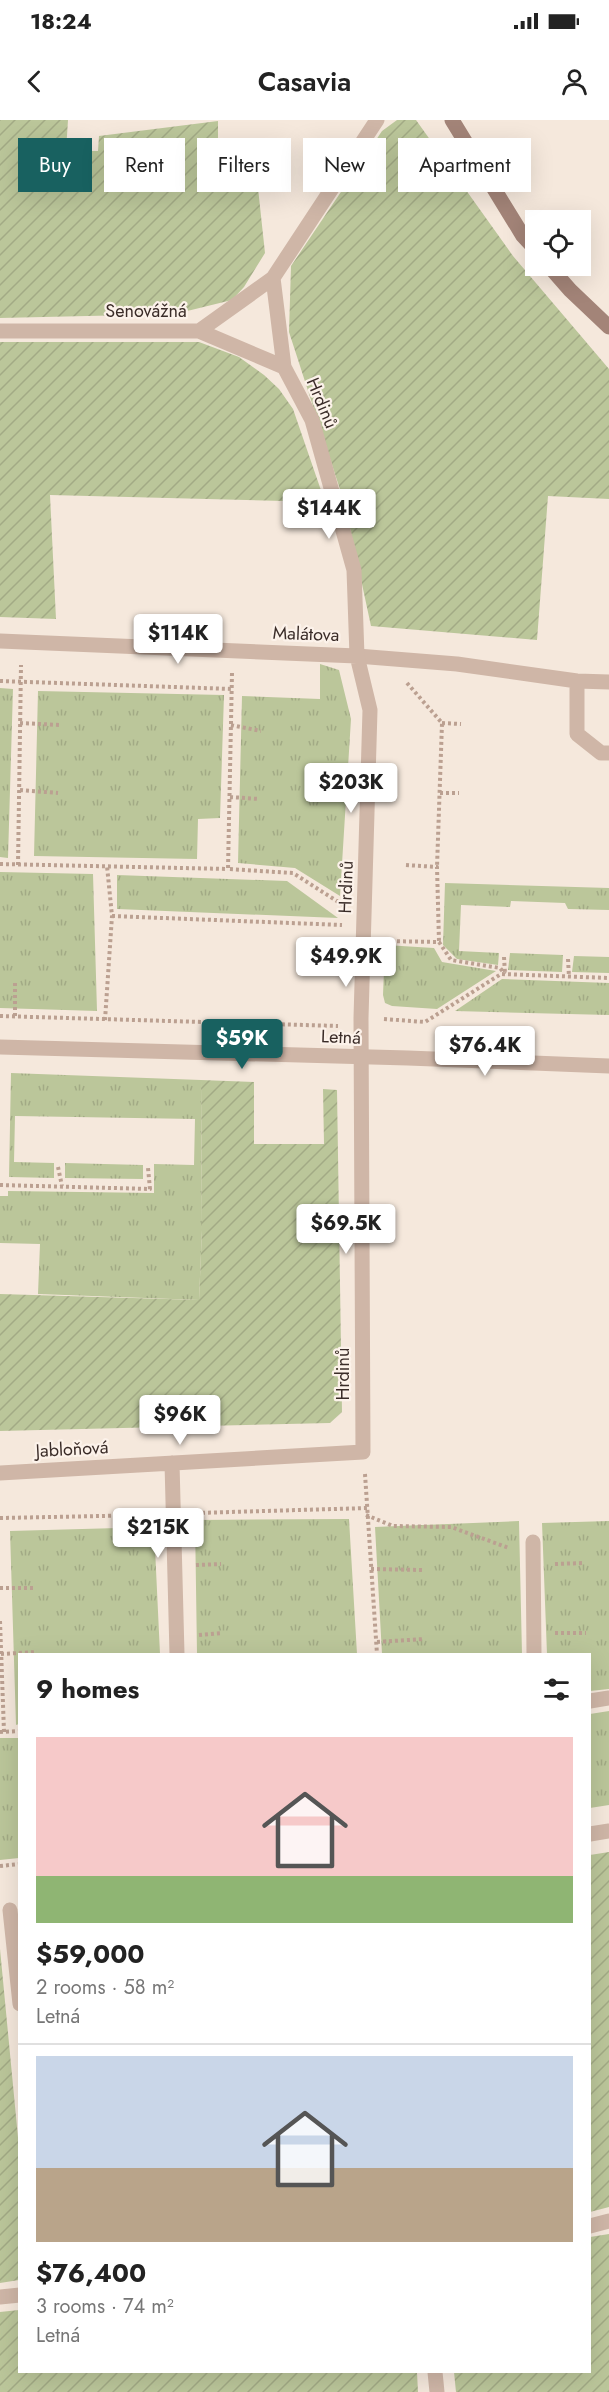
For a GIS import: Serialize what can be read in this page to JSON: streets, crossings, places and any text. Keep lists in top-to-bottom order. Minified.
{"streets":{"street":["Senovážná","Hrdinů","Malátova","Letná","Jabloňová"]},"crossings":[["Senovážná","Hrdinů"],["Hrdinů","Malátova"],["Hrdinů","Letná"],["Hrdinů","Jabloňová"]],"page":{"status":"18:24","header":"Casavia","chip":["Buy","Rent","Filters","New","Apartment"],"price":["$144K","$114K","$203K","$49.9K","$59K","$76.4K","$69.5K","$96K","$215K"],"heading":"9 homes","list":[{"name":"$59,000","note":"2 rooms · 58 m² · Letná"},{"name":"$76,400","note":"3 rooms · 74 m² · Letná"}]}}
